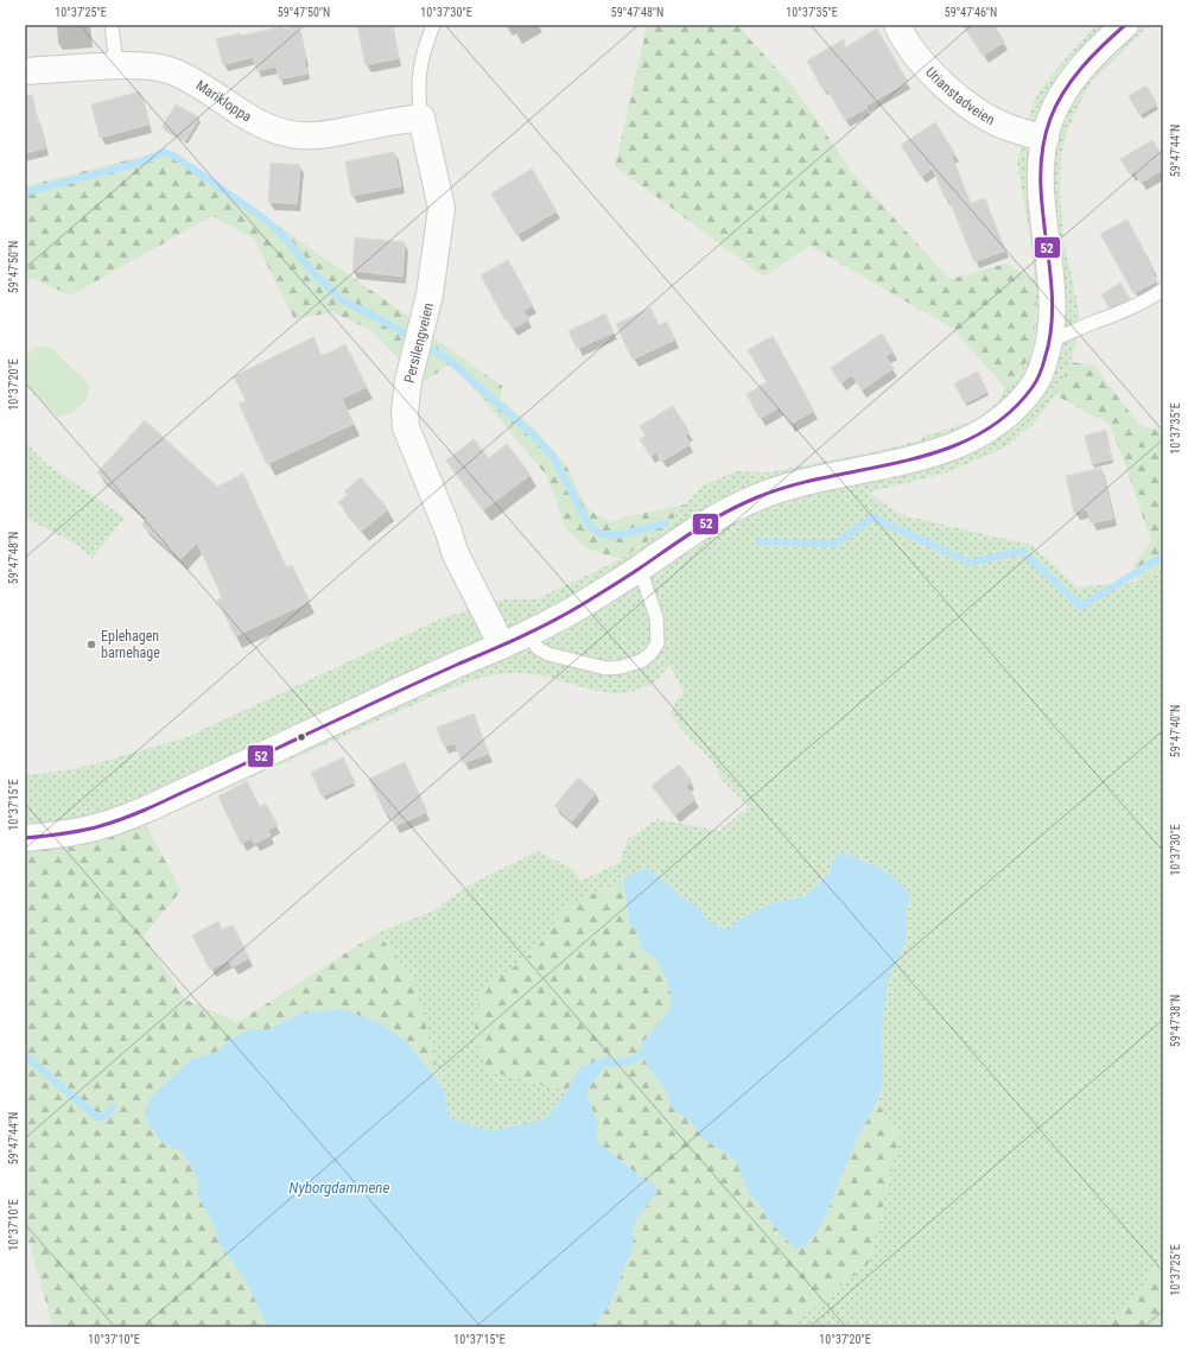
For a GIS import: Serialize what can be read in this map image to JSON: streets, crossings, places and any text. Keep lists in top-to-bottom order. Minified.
{"streets":{"main road":["Urianstadveien","Marikloppa","Persilengveien"]},"crossings":[["Marikloppa","Persilengveien"]],"water":["Nyborgdammene"],"places":["Eplehagen barnehage"],"lines":["transit line 52"],"coordinates":["10°37'25\"E","59°47'50\"N","10°37'30\"E","59°47'48\"N","10°37'35\"E","59°47'46\"N","59°47'44\"N","10°37'20\"E","59°47'40\"N","10°37'15\"E","59°47'38\"N","10°37'10\"E"]}
